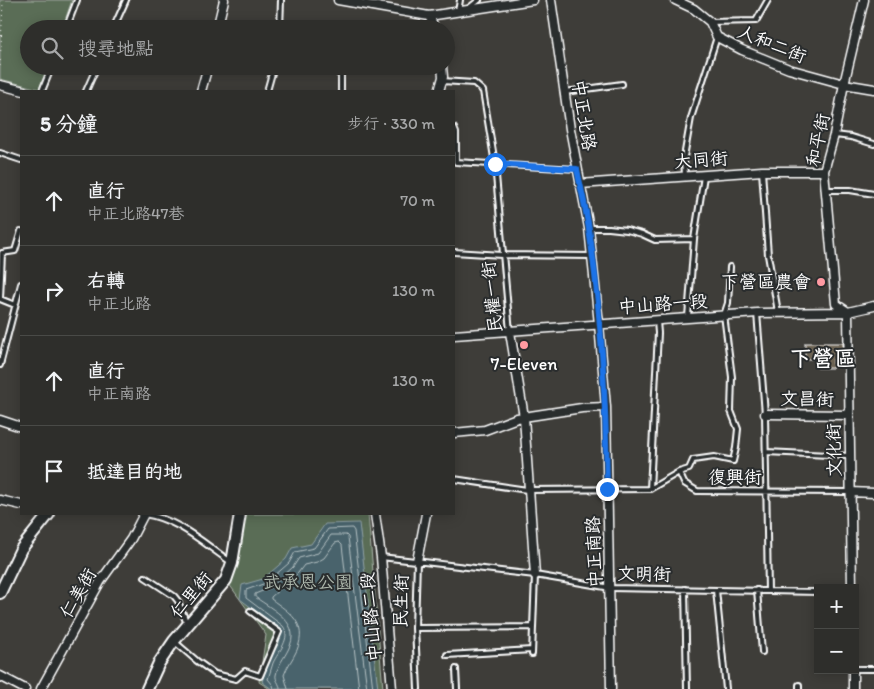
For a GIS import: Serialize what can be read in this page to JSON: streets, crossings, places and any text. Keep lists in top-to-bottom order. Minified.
{"streets":{"street":["人和二街","中正北路","和平街","大同街","民權一街","中山路一段","文昌街","文化街","中正南路","仁美街","仁里街","民生街","中山路二段"],"lane":["復興街","文明街"]},"crossings":[["人和二街","和平街"],["中正北路","大同街"],["中正北路","中山路一段"],["中正北路","中正南路"],["和平街","大同街"],["和平街","中山路一段"],["和平街","文化街"],["民權一街","中山路一段"],["民權一街","文明街"],["中山路一段","文化街"],["中山路一段","中正南路"],["文昌街","文化街"],["文化街","復興街"],["中正南路","文明街"],["文明街","民生街"],["文明街","中山路二段"],["仁美街","仁里街"]],"districts":["下營區"],"parks":["武承恩公園"],"places":["下營區農會","7-Eleven"],"page":{"search":"搜尋地點","heading":["5 分鐘","步行 · 330 m"],"list":[["直行","中正北路47巷","70 m"],["右轉","中正北路","130 m"],["直行","中正南路","130 m"],"抵達目的地"],"map_buttons":["+","−"]}}
